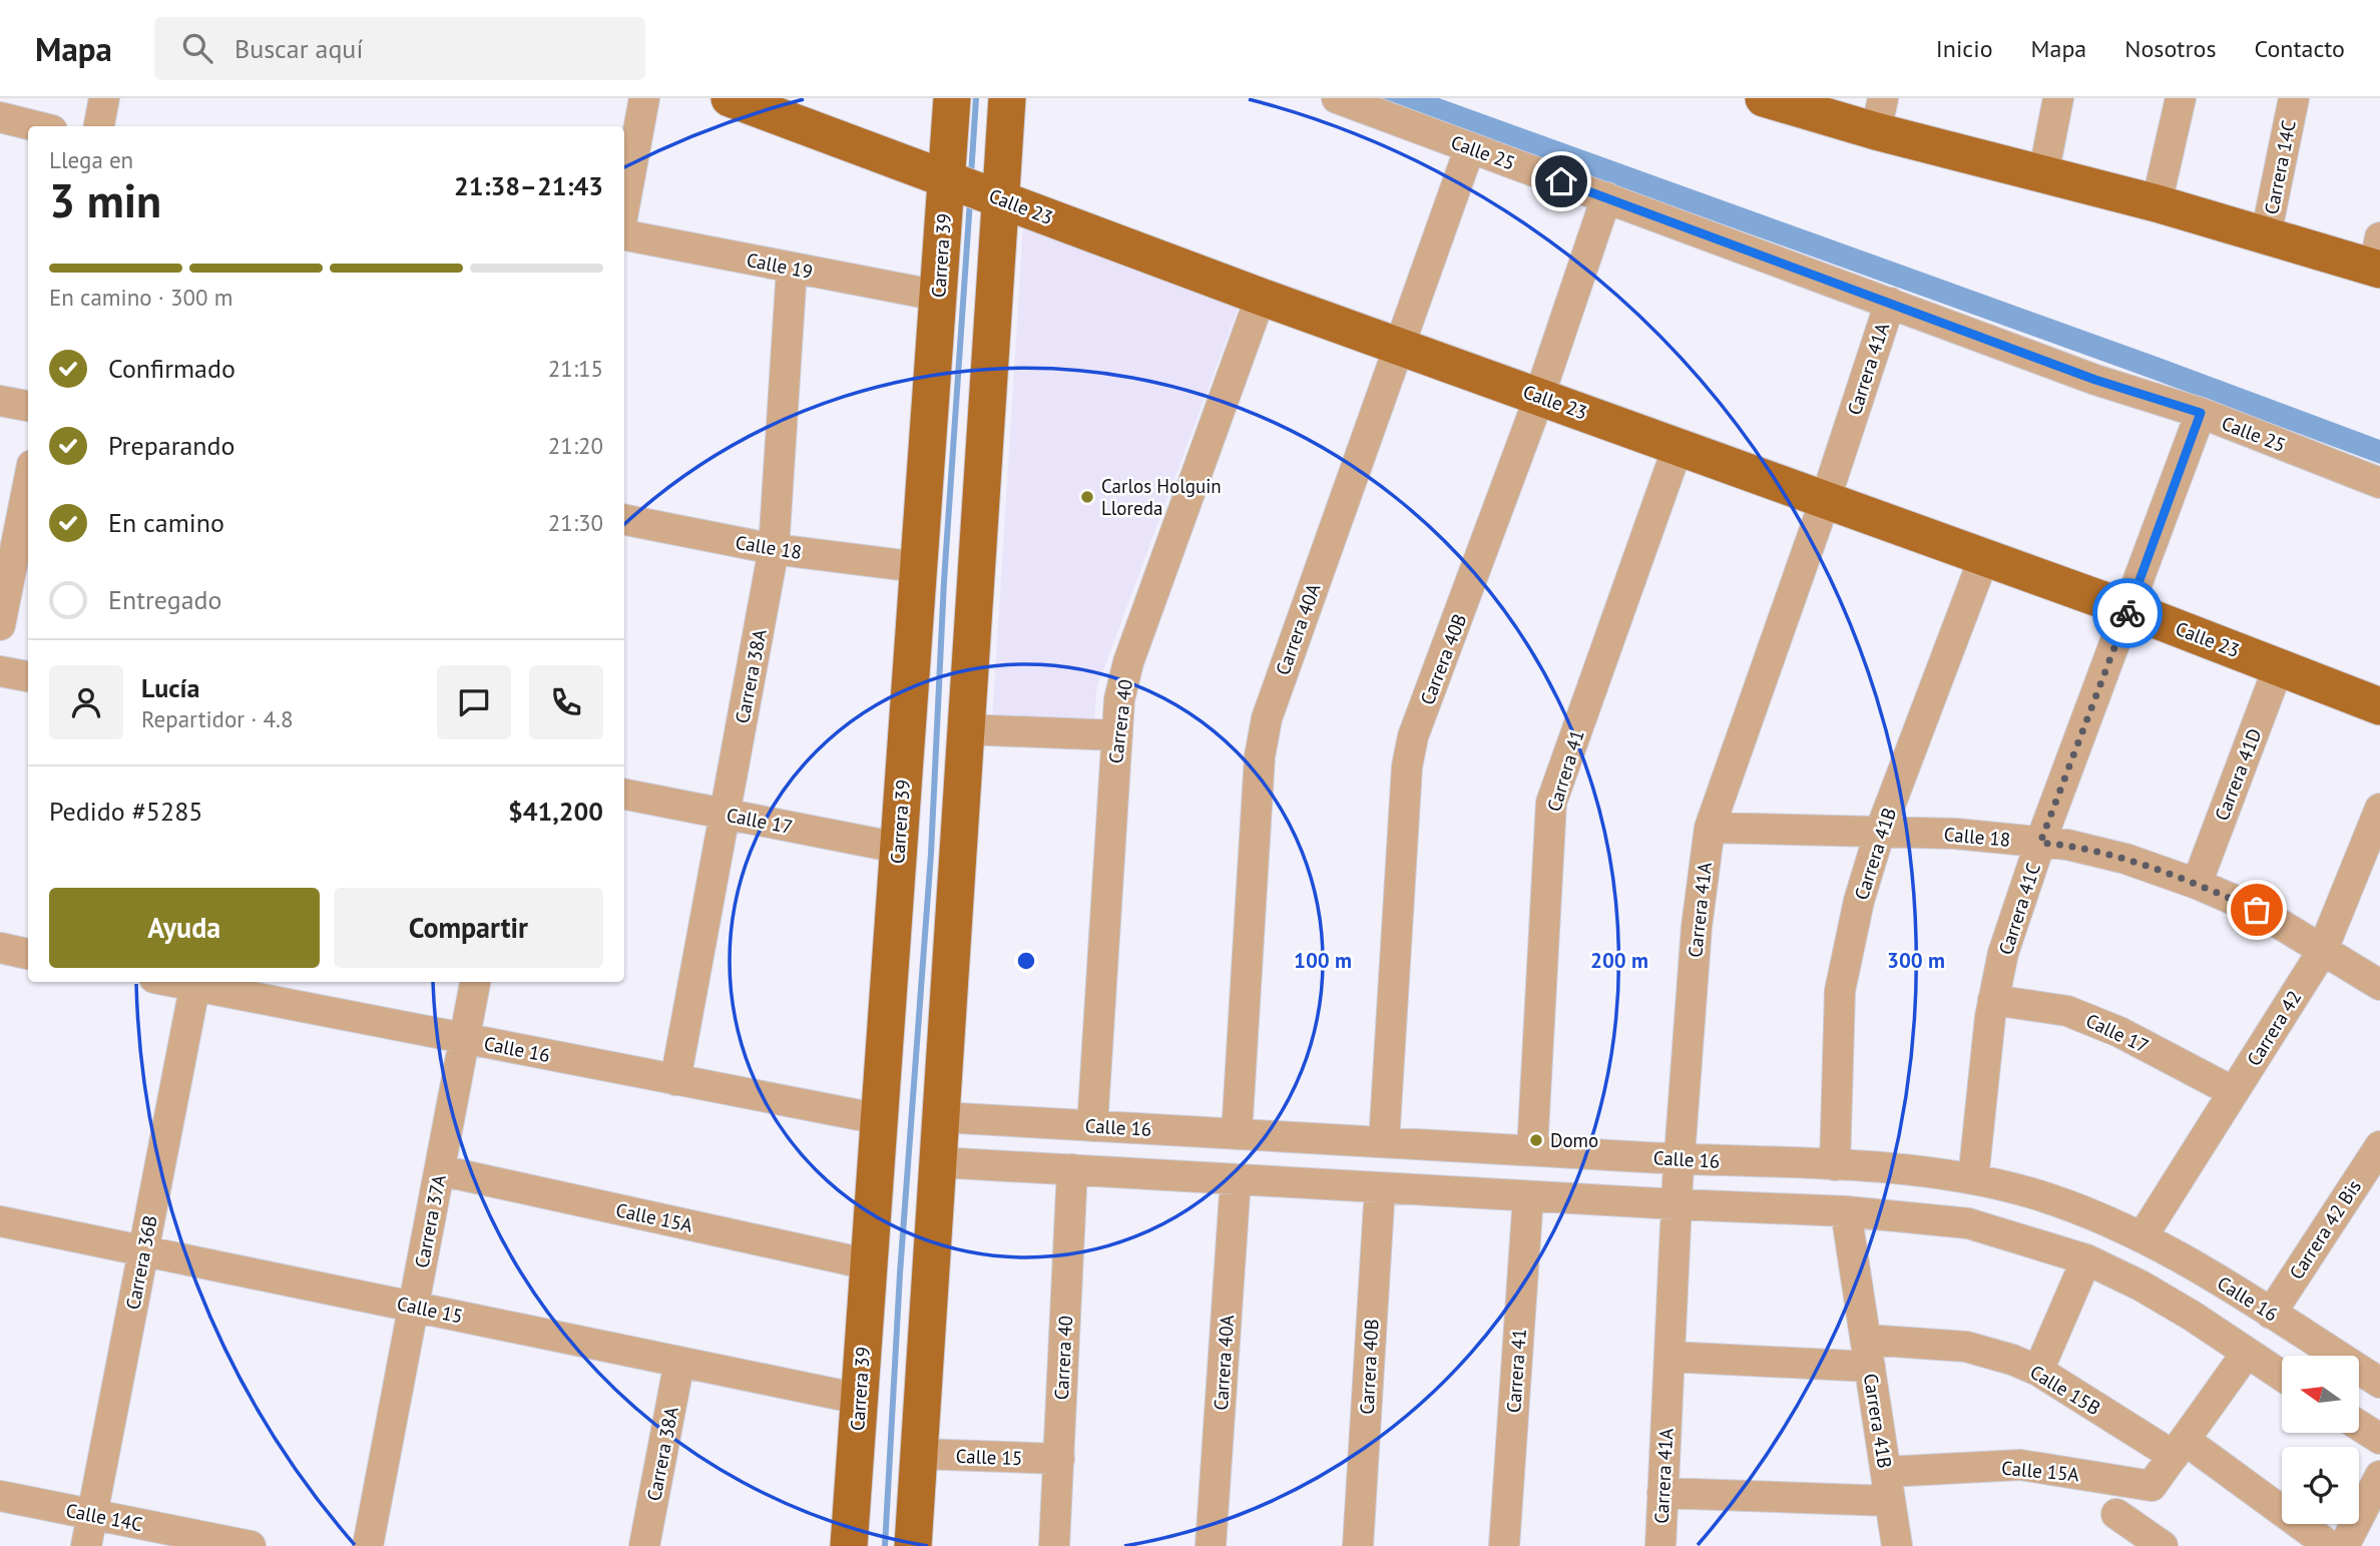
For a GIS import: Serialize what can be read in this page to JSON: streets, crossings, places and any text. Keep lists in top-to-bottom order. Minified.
{"streets":{"main road":["Calle 23","Carrera 39"],"street":["Calle 25","Carrera 14C","Calle 19","Carrera 41A","Calle 18","Carrera 40A","Carrera 40B","Carrera 38A","Carrera 40","Carrera 41","Carrera 41D","Calle 17","Carrera 41B","Carrera 41C","Carrera 42","Calle 16","Calle 15A","Carrera 37A","Carrera 42 Bis","Carrera 36B","Calle 15","Calle 15B","Calle 14C"]},"crossings":[["Calle 25","Carrera 41A"],["Calle 25","Carrera 40A"],["Calle 25","Carrera 40B"],["Calle 25","Carrera 41C"],["Calle 23","Carrera 39"],["Calle 23","Carrera 41A"],["Calle 23","Carrera 40A"],["Calle 23","Carrera 40B"],["Calle 23","Carrera 40"],["Calle 23","Carrera 41"],["Calle 23","Carrera 41D"],["Calle 23","Carrera 41B"],["Calle 23","Carrera 41C"],["Carrera 39","Calle 19"],["Carrera 39","Calle 18"],["Carrera 39","Calle 17"],["Carrera 39","Calle 16"],["Carrera 39","Calle 15A"],["Carrera 39","Calle 15"],["Calle 19","Carrera 38A"],["Carrera 41A","Calle 18"],["Carrera 41A","Calle 16"],["Carrera 41A","Calle 15A"],["Carrera 41A","Calle 15B"],["Calle 18","Carrera 38A"],["Calle 18","Carrera 41D"],["Calle 18","Carrera 41B"],["Calle 18","Carrera 41C"],["Calle 18","Carrera 42"],["Carrera 40A","Calle 16"],["Carrera 40B","Calle 16"],["Carrera 38A","Calle 17"],["Carrera 38A","Calle 16"],["Carrera 38A","Calle 15"],["Carrera 40","Calle 16"],["Carrera 40","Calle 15"],["Carrera 41","Calle 16"],["Calle 17","Carrera 41C"],["Calle 17","Carrera 42"],["Carrera 41B","Calle 16"],["Carrera 41B","Calle 15A"],["Carrera 41B","Calle 15B"],["Carrera 41C","Calle 16"],["Carrera 42","Calle 16"],["Calle 16","Carrera 37A"],["Calle 16","Carrera 42 Bis"],["Calle 16","Carrera 36B"],["Calle 15A","Carrera 37A"],["Calle 15A","Calle 15B"],["Carrera 37A","Calle 15"],["Carrera 36B","Calle 15"],["Carrera 36B","Calle 14C"]],"places":["Carlos Holguin Lloreda","Domo"],"north":"left","page":{"header":"Mapa","search":"Buscar aquí","nav":["Inicio","Mapa","Nosotros","Contacto"],"heading":["3 min","Llega en","21:38–21:43"],"panel":["Lucía","Repartidor · 4.8","Pedido #5285","$41,200"],"bar":"En camino · 300 m","list":[["Confirmado","21:15"],["Preparando","21:20"],["En camino","21:30"],"Entregado"],"buttons":["Ayuda","Compartir"]},"rings":["100 m","200 m","300 m"]}
